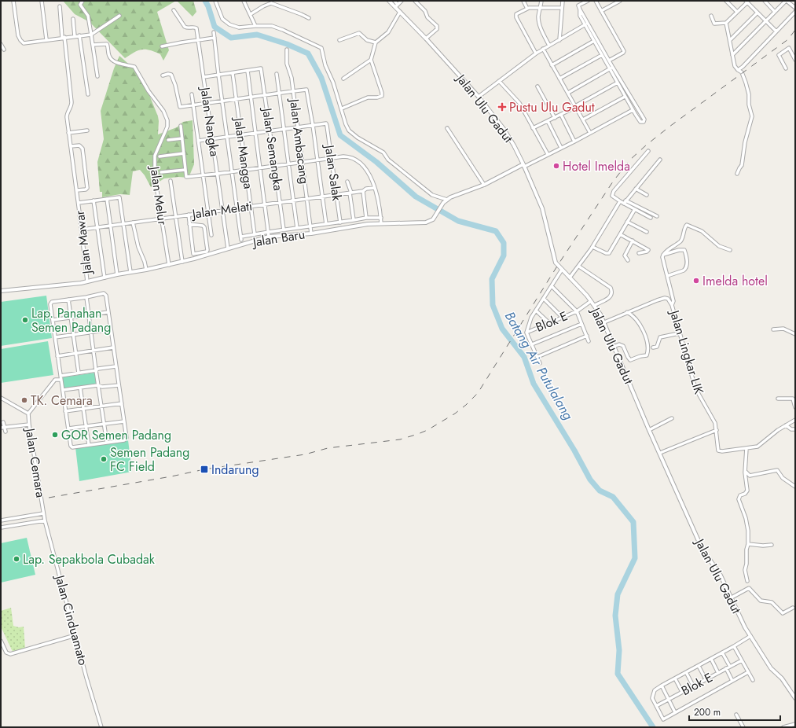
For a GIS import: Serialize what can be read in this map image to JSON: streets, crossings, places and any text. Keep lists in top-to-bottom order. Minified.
{"streets":{"street":["Jalan Ulu Gadut","Jalan Nangka","Jalan Ambacang","Jalan Semangka","Jalan Mangga","Jalan Salak","Jalan Melur","Jalan Melati","Jalan Baru","Jalan Mawar","Blok E","Jalan Lingkar LIK","Jalan Cemara","Jalan Cinduamato"]},"crossings":[["Jalan Ulu Gadut","Jalan Baru"],["Jalan Ulu Gadut","Blok E"],["Jalan Ulu Gadut","Jalan Lingkar LIK"],["Jalan Nangka","Jalan Melati"],["Jalan Nangka","Jalan Baru"],["Jalan Ambacang","Jalan Melati"],["Jalan Ambacang","Jalan Baru"],["Jalan Semangka","Jalan Melati"],["Jalan Mangga","Jalan Melati"],["Jalan Salak","Jalan Melati"],["Jalan Melur","Jalan Melati"],["Jalan Melur","Jalan Baru"],["Jalan Melati","Jalan Mawar"],["Jalan Baru","Jalan Mawar"],["Jalan Cemara","Jalan Cinduamato"]],"water":["Batang Air Putulalang"],"places":{"health":["Pustu Ulu Gadut"],"other":["Hotel Imelda","Imelda hotel","Lap. Panahan Semen Padang","TK. Cemara","GOR Semen Padang","Semen Padang FC Field","Lap. Sepakbola Cubadak"],"transit":["Indarung"]},"scale_bar":"200 m"}
